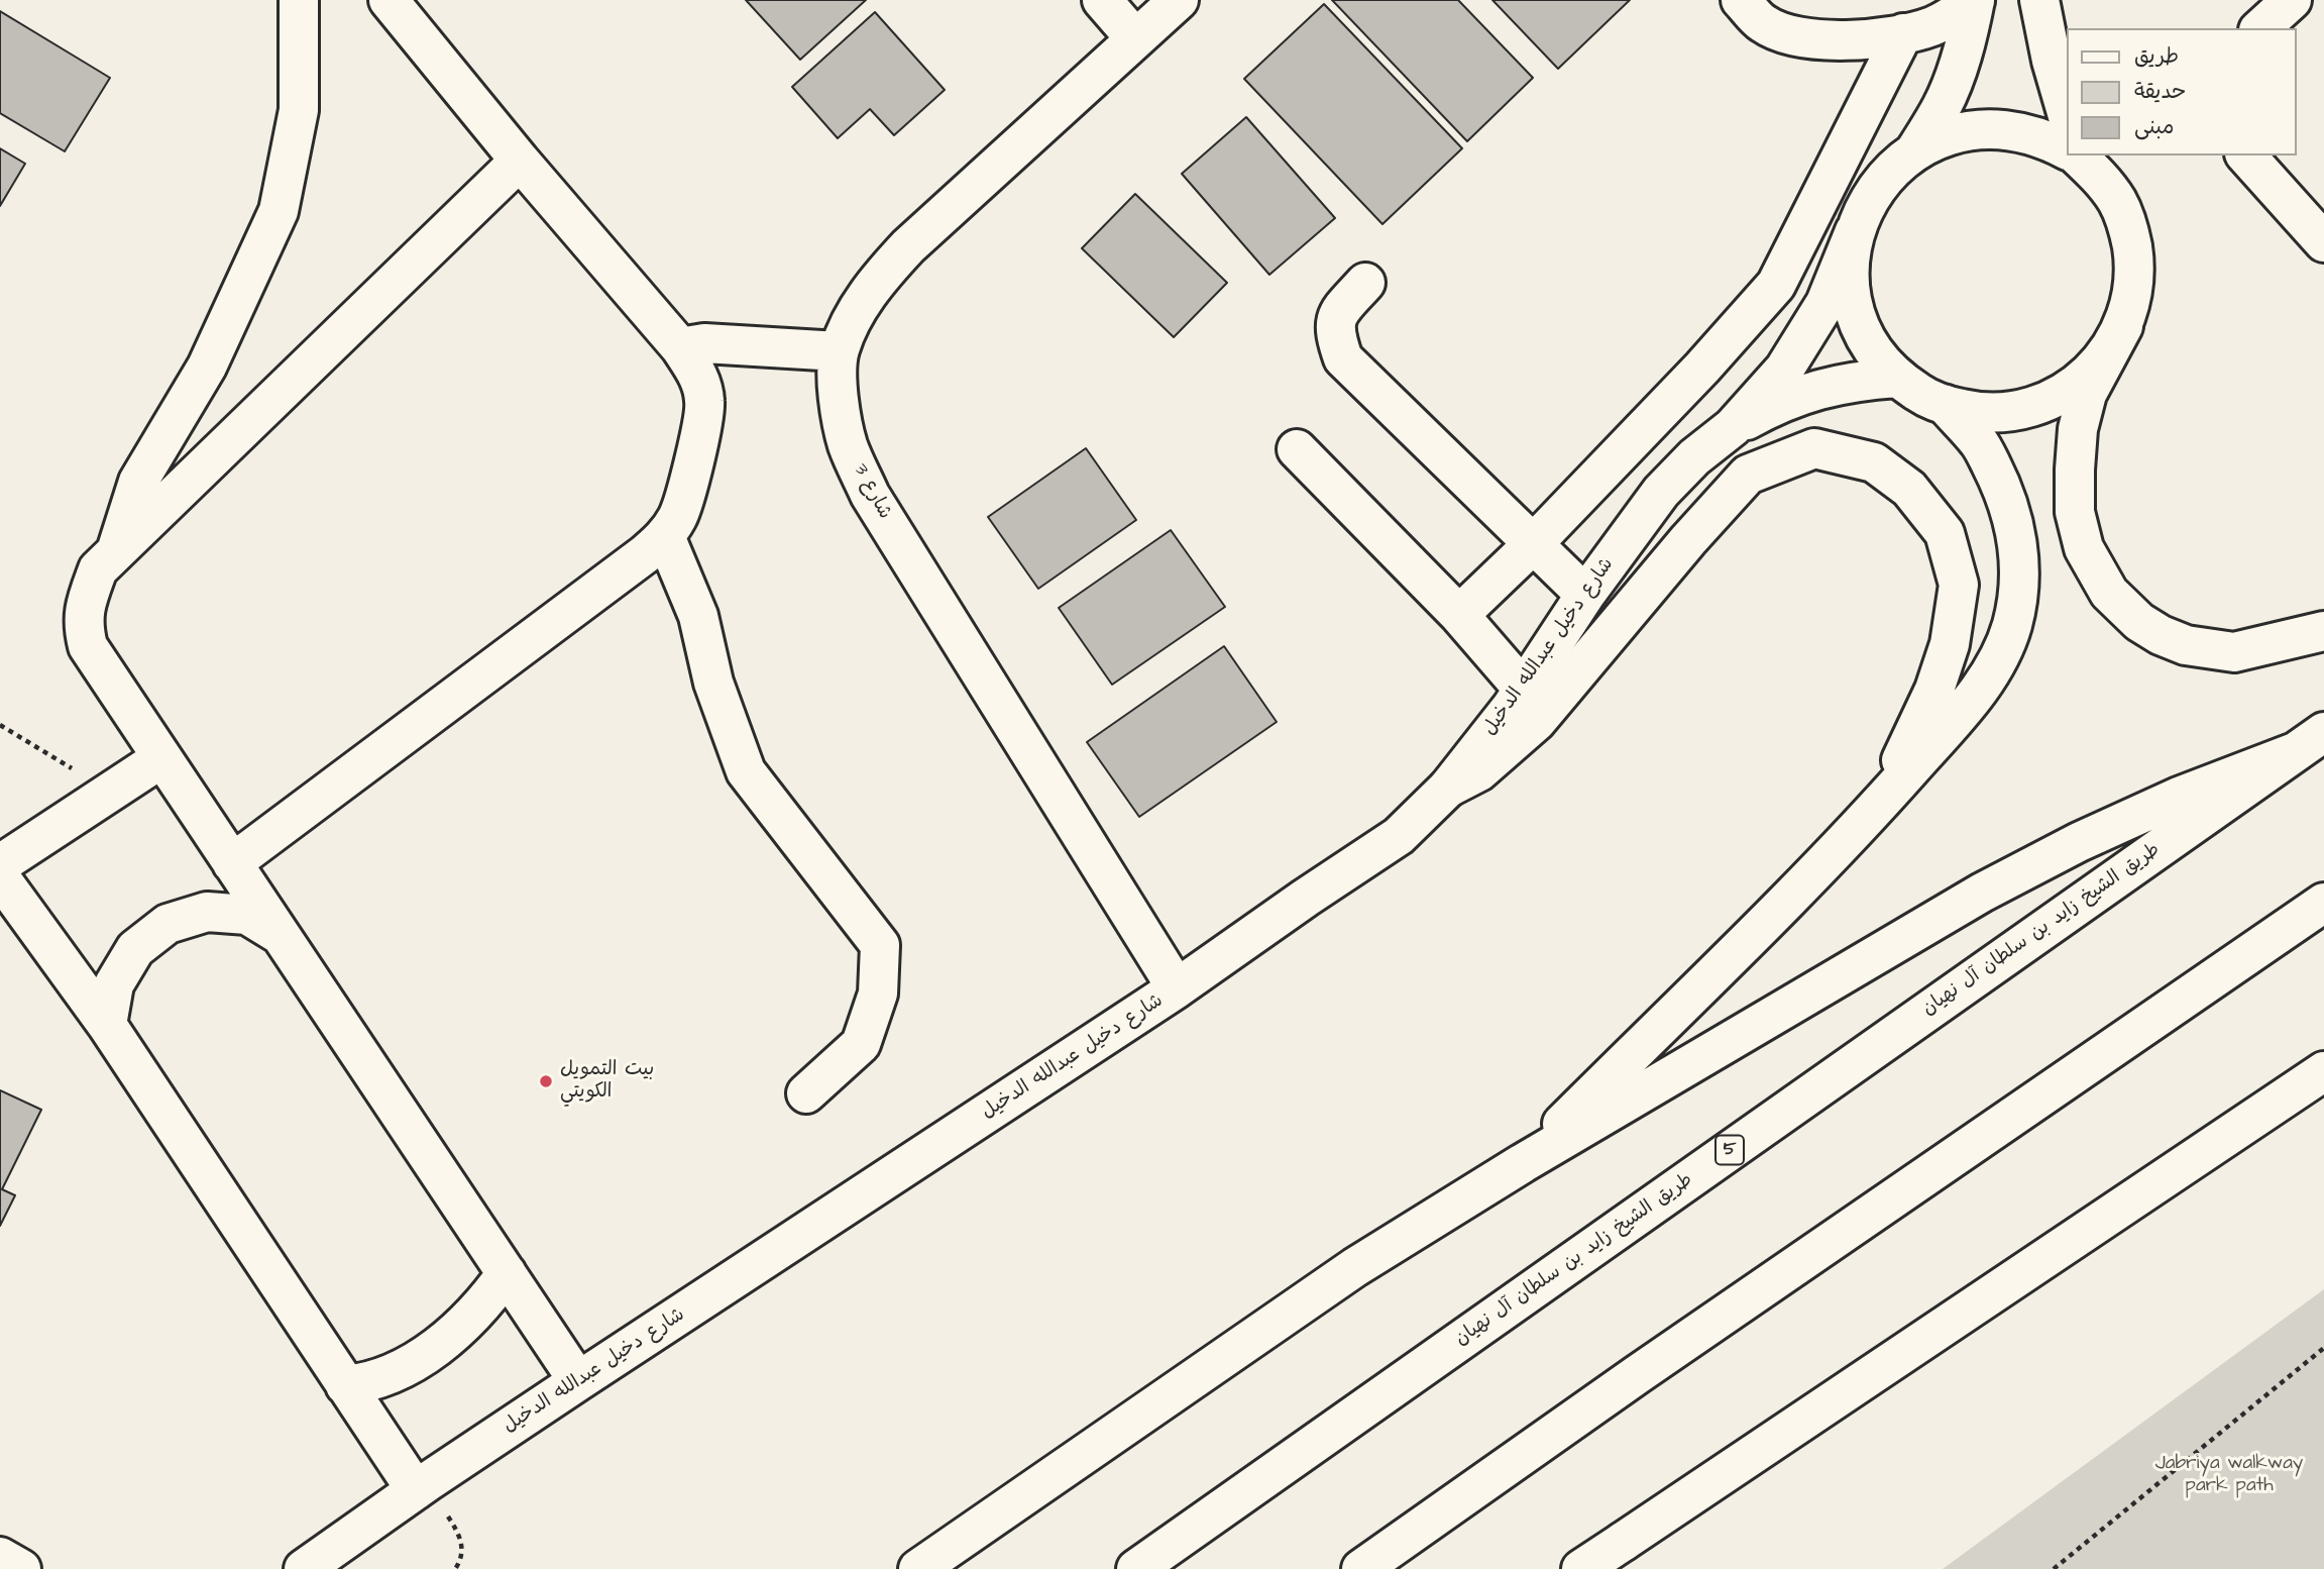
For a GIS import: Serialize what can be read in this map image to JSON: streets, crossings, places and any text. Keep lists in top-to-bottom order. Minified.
{"streets":{"main road":["شارع 3","شارع دخيل عبدالله الدخيل","طريق الشيخ زايد بن سلطان آل نهيان","5"]},"crossings":[["شارع 3","شارع دخيل عبدالله الدخيل"]],"parks":["Jabriya walkway park path"],"places":["بيت التمويل الكويتي"],"legend":["طريق","حديقة","مبنى"]}
